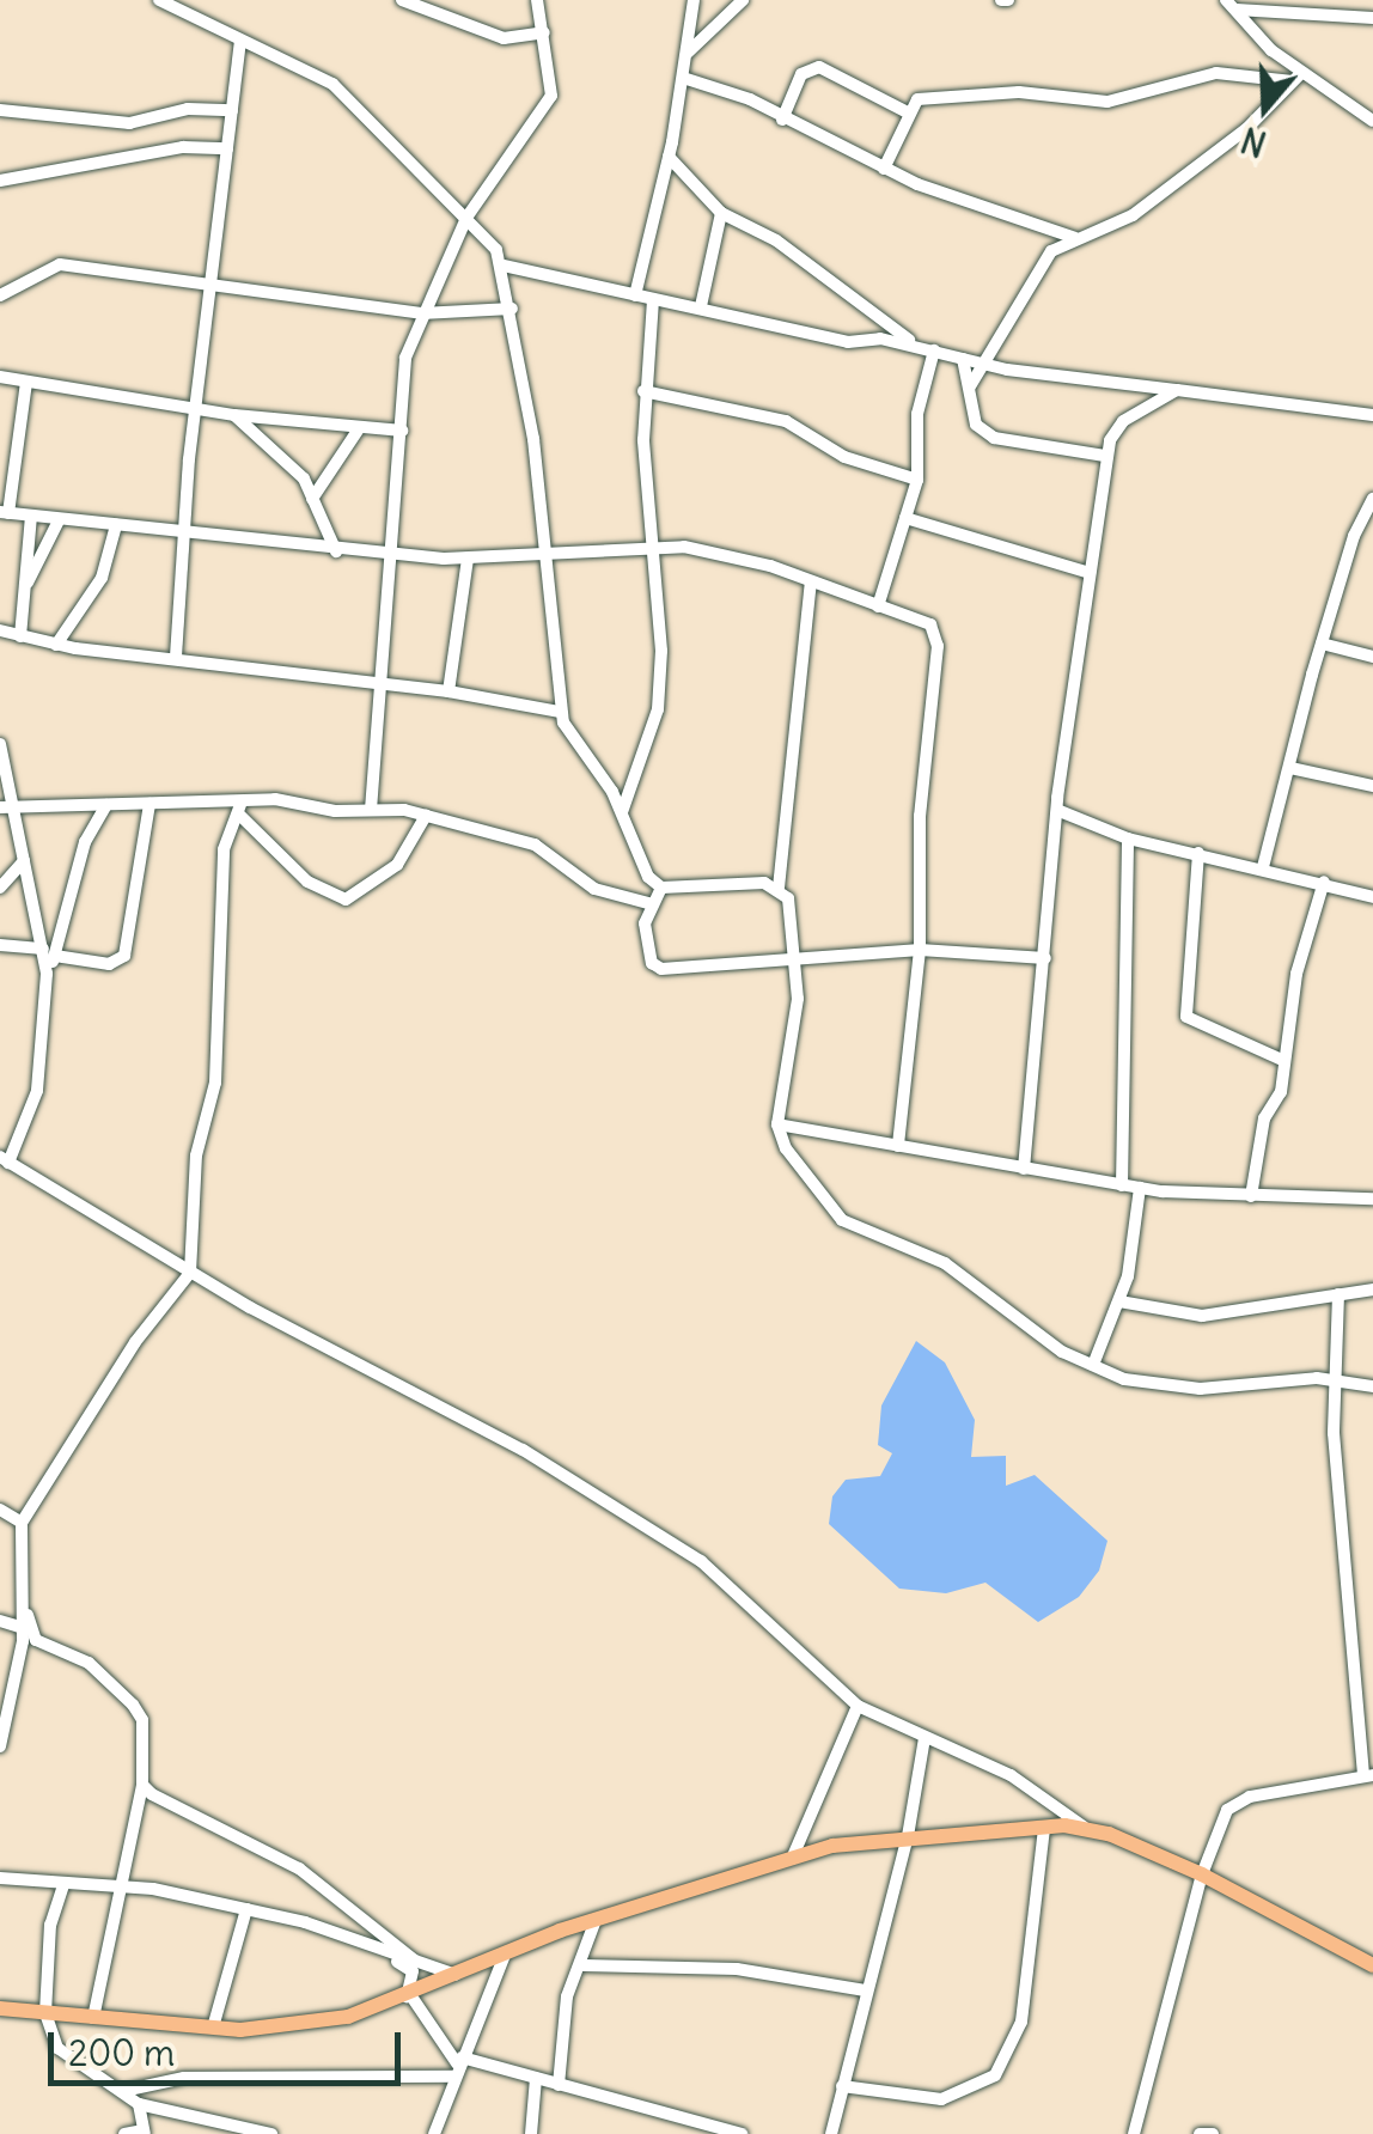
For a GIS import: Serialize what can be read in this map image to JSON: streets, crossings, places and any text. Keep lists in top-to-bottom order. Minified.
{"scale_bar":"200 m","north":"bottom"}
